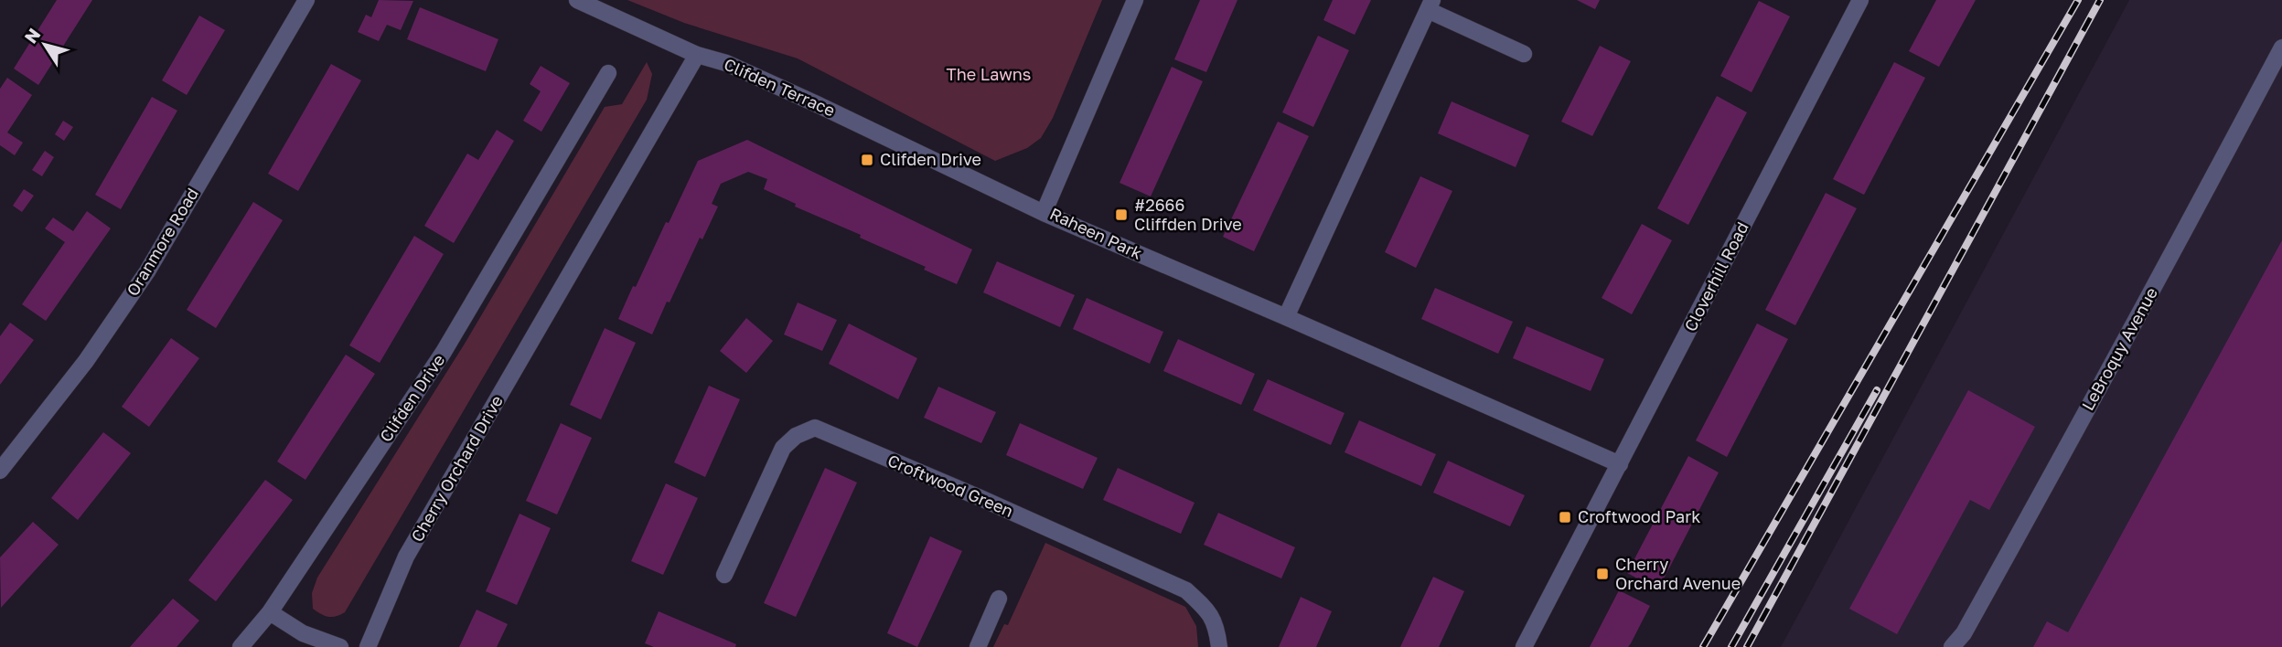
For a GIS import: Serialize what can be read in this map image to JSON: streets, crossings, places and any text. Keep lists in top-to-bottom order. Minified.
{"streets":{"street":["Clifden Terrace","Raheen Park","Oranmore Road","Cloverhill Road","LeBroquy Avenue","Clifden Drive","Cherry Orchard Drive","Croftwood Green"]},"crossings":[["Clifden Terrace","Raheen Park"],["Clifden Terrace","Cherry Orchard Drive"],["Raheen Park","Cloverhill Road"]],"parks":["The Lawns"],"places":{"transit":["Clifden Drive","#2666 Cliffden Drive","Croftwood Park","Cherry Orchard Avenue"]},"north":"top left"}
